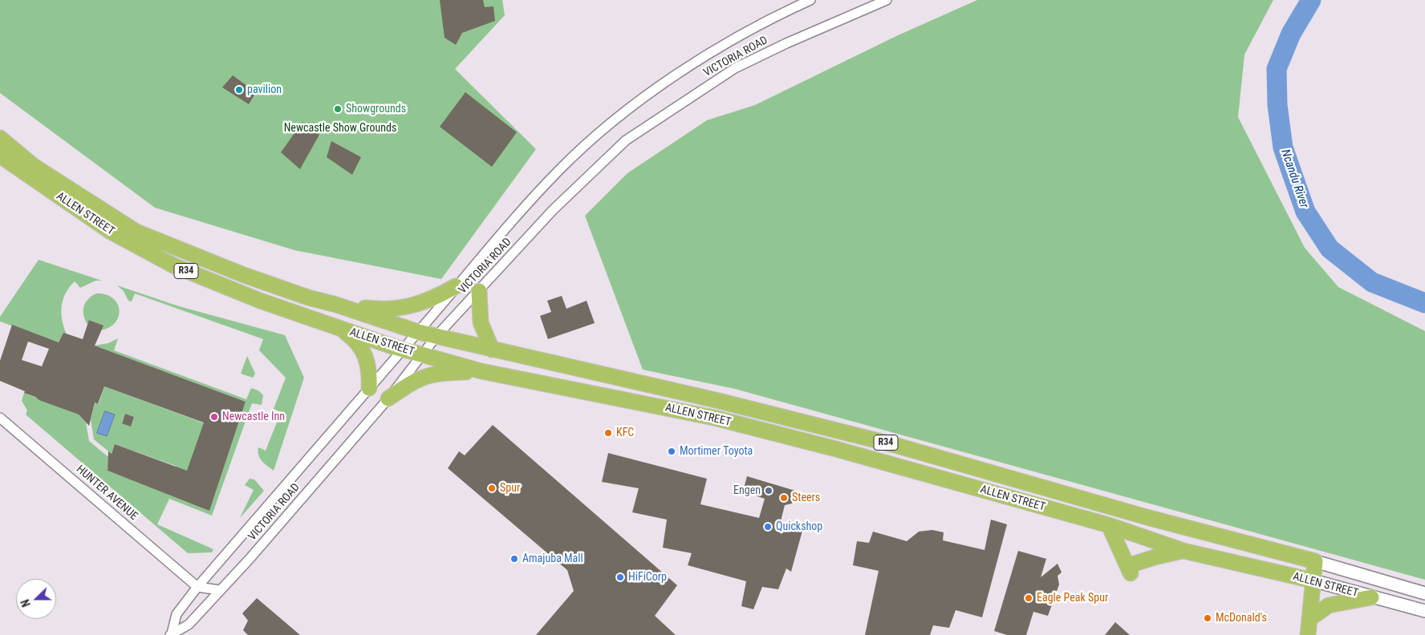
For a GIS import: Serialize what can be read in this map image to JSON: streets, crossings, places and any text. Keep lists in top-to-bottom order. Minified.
{"streets":{"main road":["ALLEN STREET","R34"],"street":["VICTORIA ROAD","HUNTER AVENUE"]},"crossings":[["VICTORIA ROAD","ALLEN STREET"],["VICTORIA ROAD","HUNTER AVENUE"]],"water":["Ncandu River"],"parks":["Newcastle Show Grounds"],"places":["pavilion","Showgrounds","Newcastle Inn","KFC","Mortimer Toyota","Spur","Engen","Steers","Quickshop","Amajuba Mall","HiFiCorp","Eagle Peak Spur","McDonald's"],"north":"left"}
